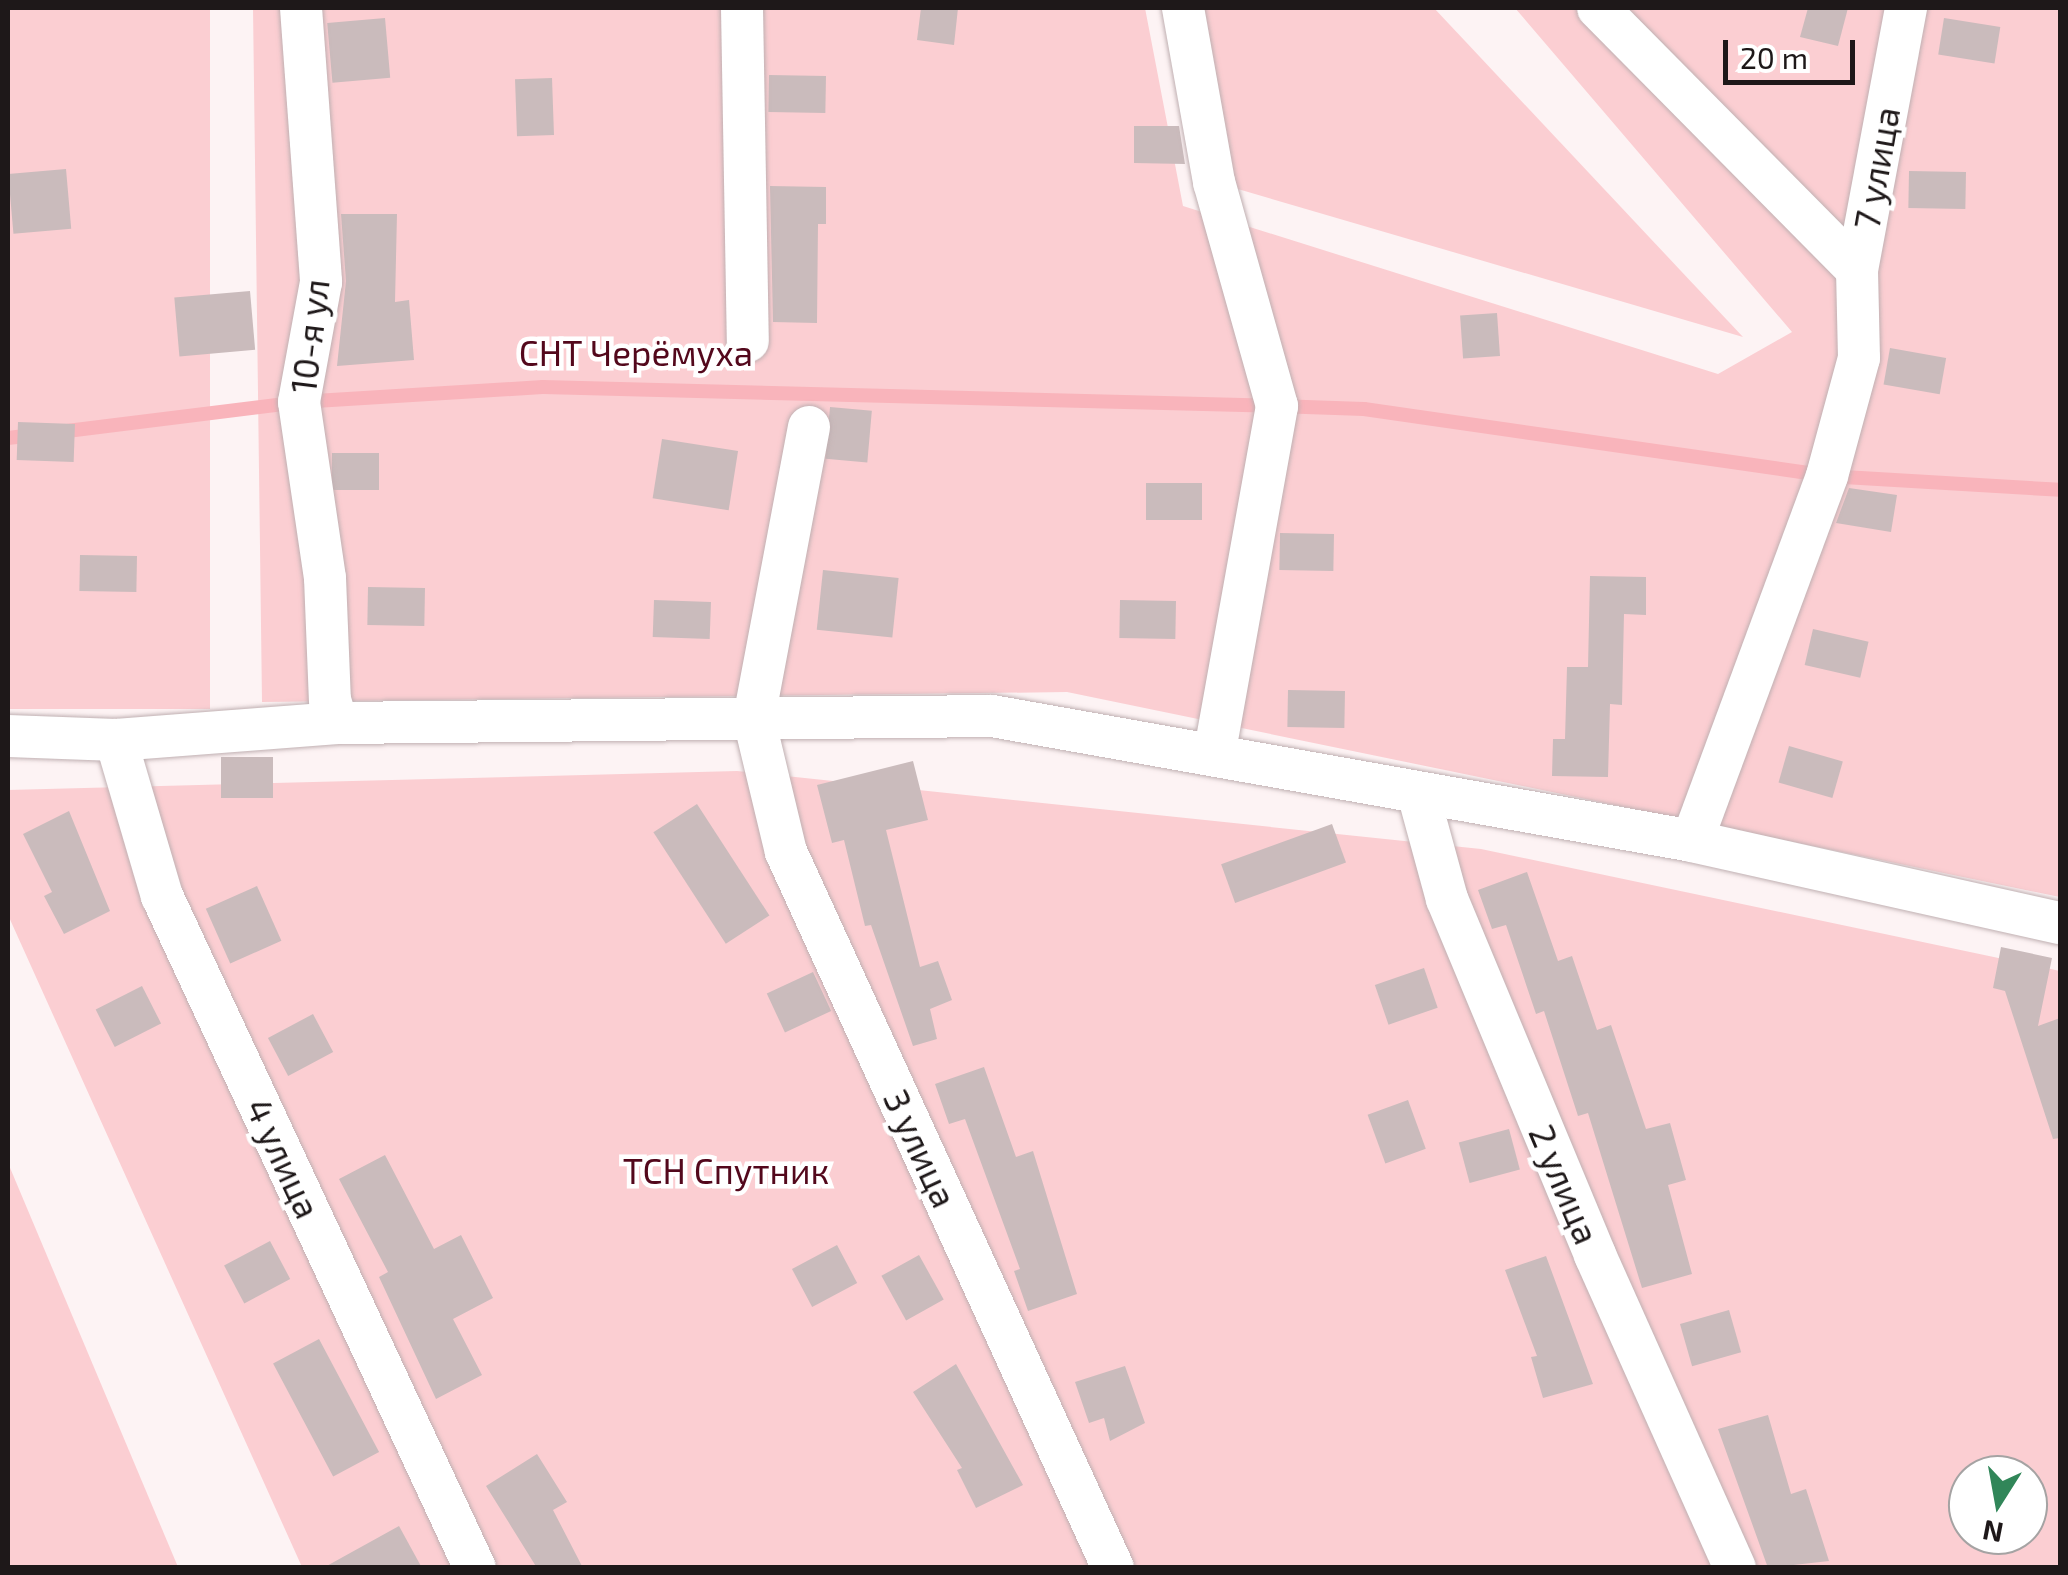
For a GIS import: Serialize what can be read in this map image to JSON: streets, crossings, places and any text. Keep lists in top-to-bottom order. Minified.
{"streets":{"street":["7 улица","10-я ул","3 улица","4 улица","2 улица"]},"parks":["СНТ Черёмуха","ТСН Спутник"],"scale_bar":"20 m","north":"bottom"}
